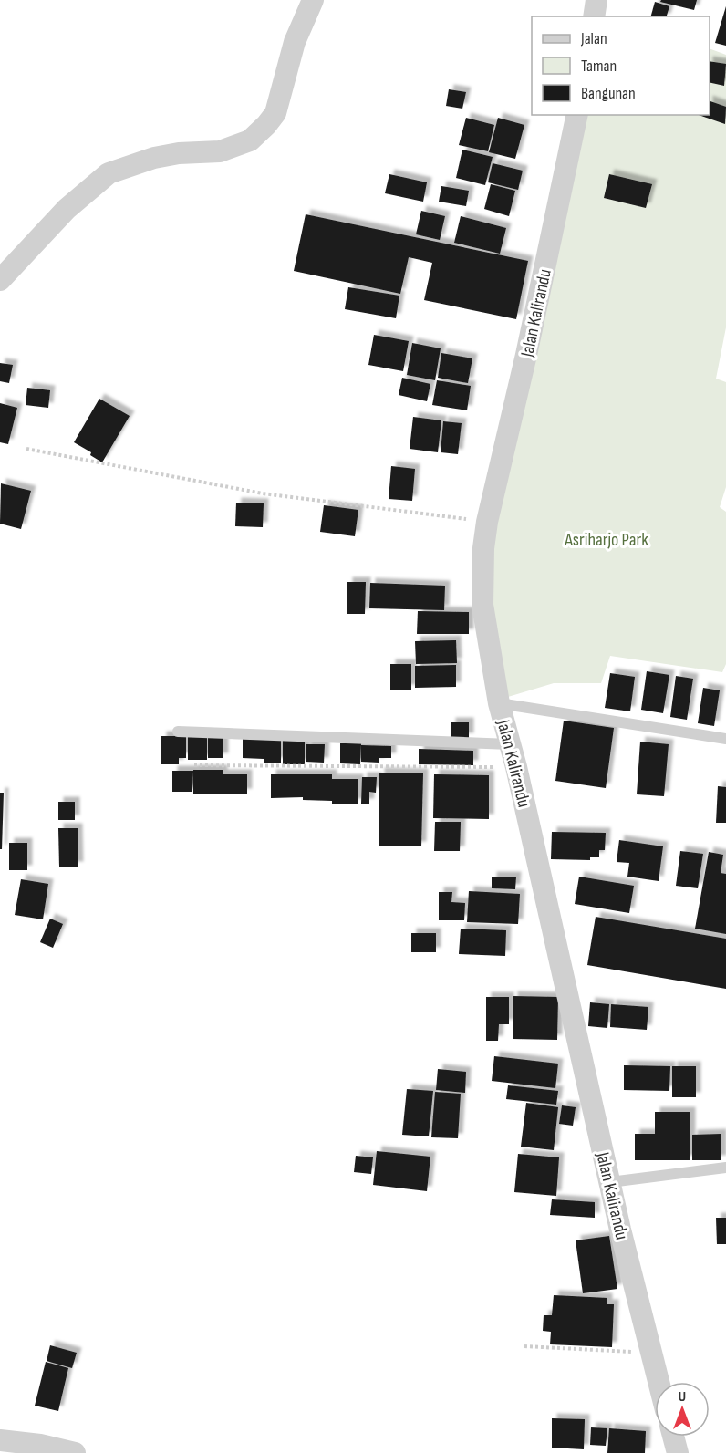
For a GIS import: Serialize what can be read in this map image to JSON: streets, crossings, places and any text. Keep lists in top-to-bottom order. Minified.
{"streets":{"street":["Jalan Kalirandu"]},"parks":["Asriharjo Park"],"legend":["Jalan","Taman","Bangunan"],"north":"top"}
